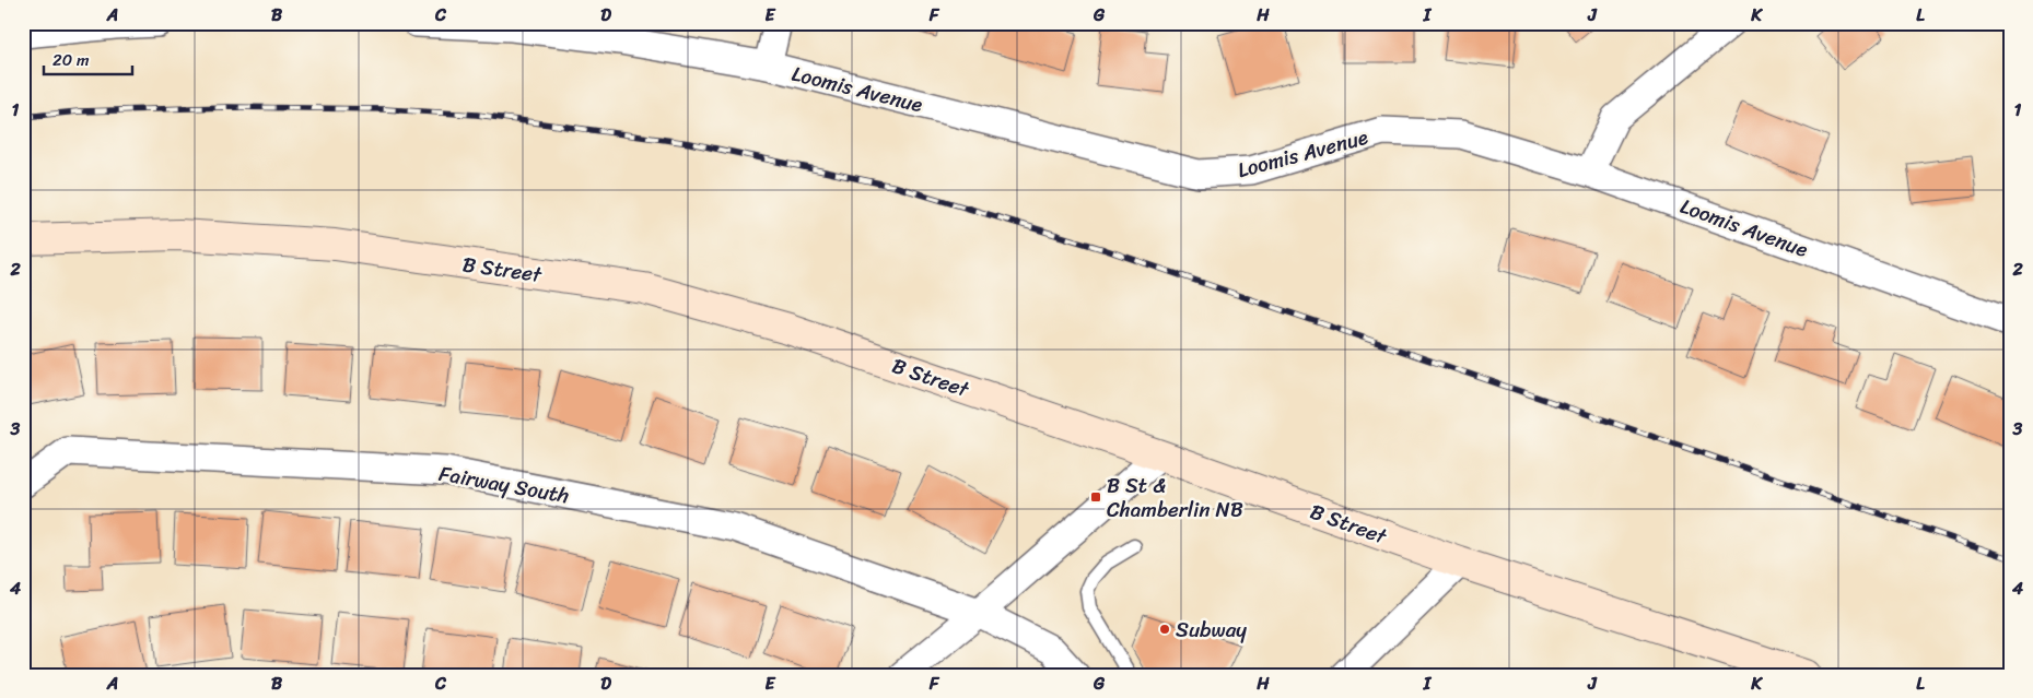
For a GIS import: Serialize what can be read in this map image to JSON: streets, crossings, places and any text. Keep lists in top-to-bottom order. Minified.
{"streets":{"main road":["B Street"],"street":["Loomis Avenue","Fairway South"]},"places":{"transit":["B St & Chamberlin NB"],"other":["Subway"]},"scale_bar":"20 m","grid":{"columns":["A","B","C","D","E","F","G","H","I","J","K","L"],"rows":["1","2","3","4"]}}
